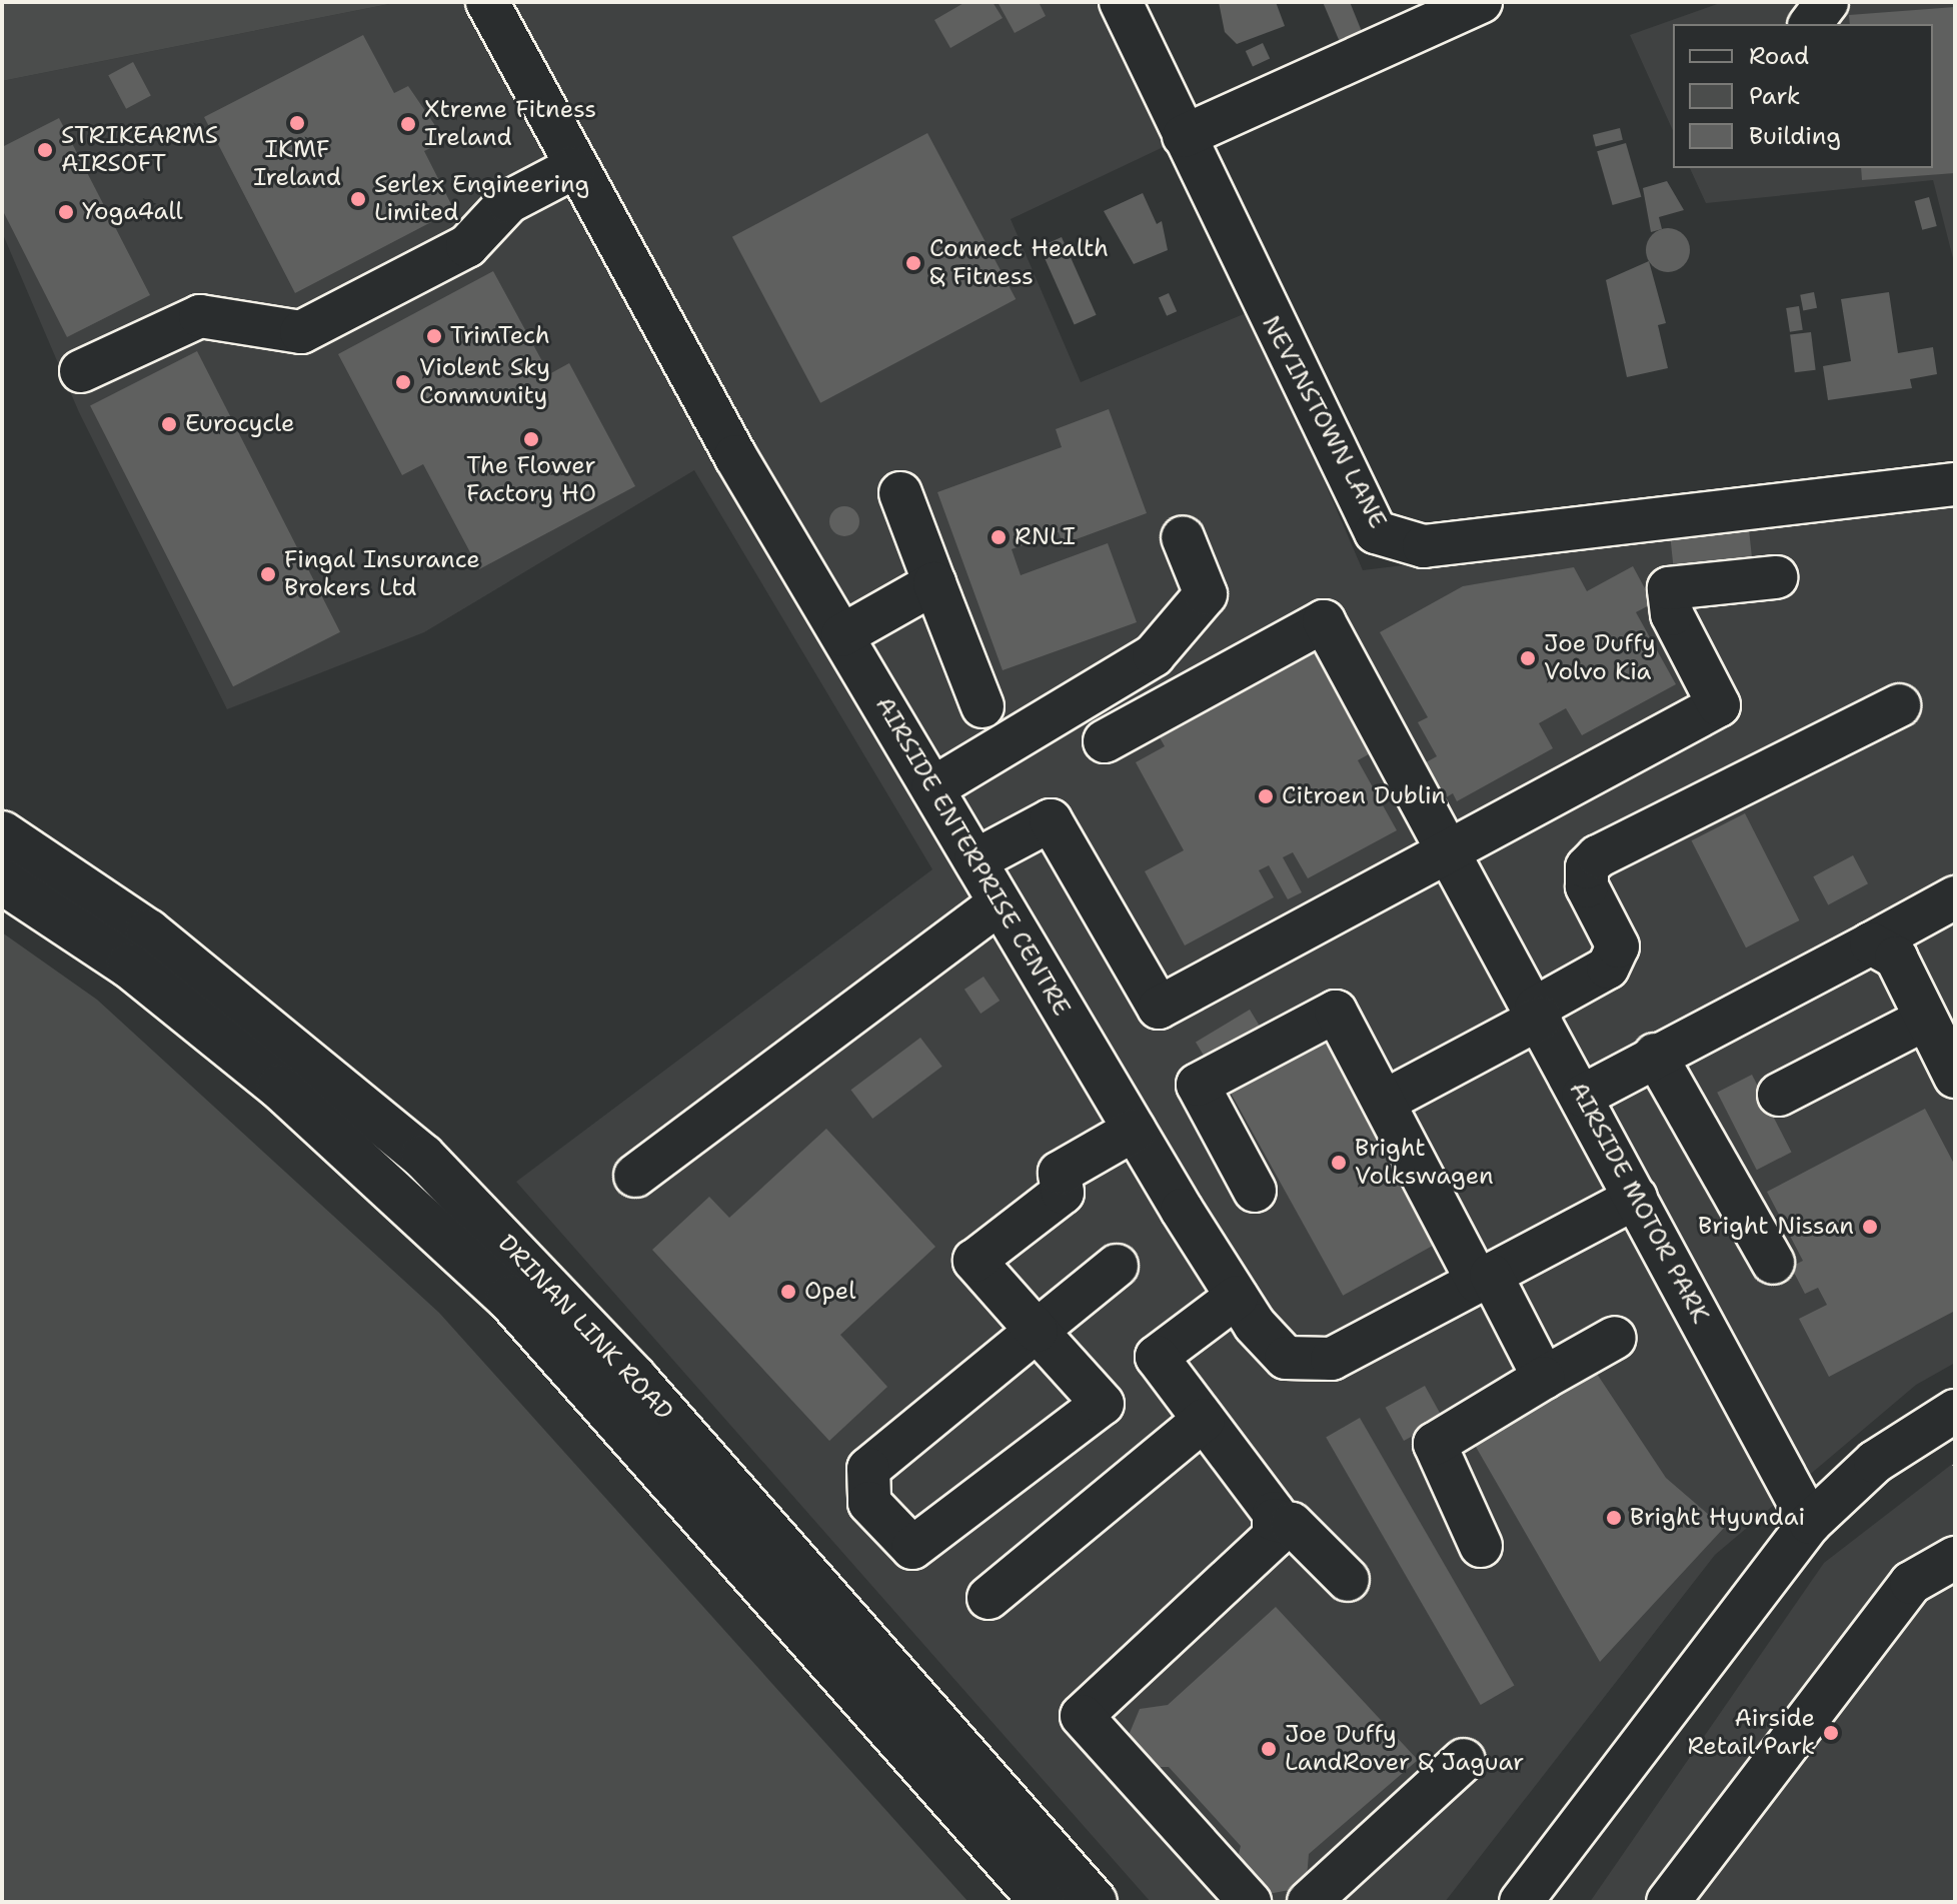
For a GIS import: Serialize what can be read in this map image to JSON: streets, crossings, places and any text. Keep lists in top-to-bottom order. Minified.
{"streets":{"main road":["DRINAN LINK ROAD"],"street":["NEVINSTOWN LANE","AIRSIDE ENTERPRISE CENTRE","AIRSIDE MOTOR PARK"]},"crossings":[["AIRSIDE ENTERPRISE CENTRE","AIRSIDE MOTOR PARK"]],"places":["IKMF Ireland","Xtreme Fitness Ireland","STRIKEARMS AIRSOFT","Serlex Engineering Limited","Yoga4all","Connect Health & Fitness","TrimTech","Violent Sky Community","Eurocycle","The Flower Factory HO","RNLI","Fingal Insurance Brokers Ltd","Joe Duffy Volvo Kia","Citroen Dublin","Bright Volkswagen","Bright Nissan","Opel","Bright Hyundai","Airside Retail Park","Joe Duffy LandRover & Jaguar"],"legend":["Road","Park","Building"]}
